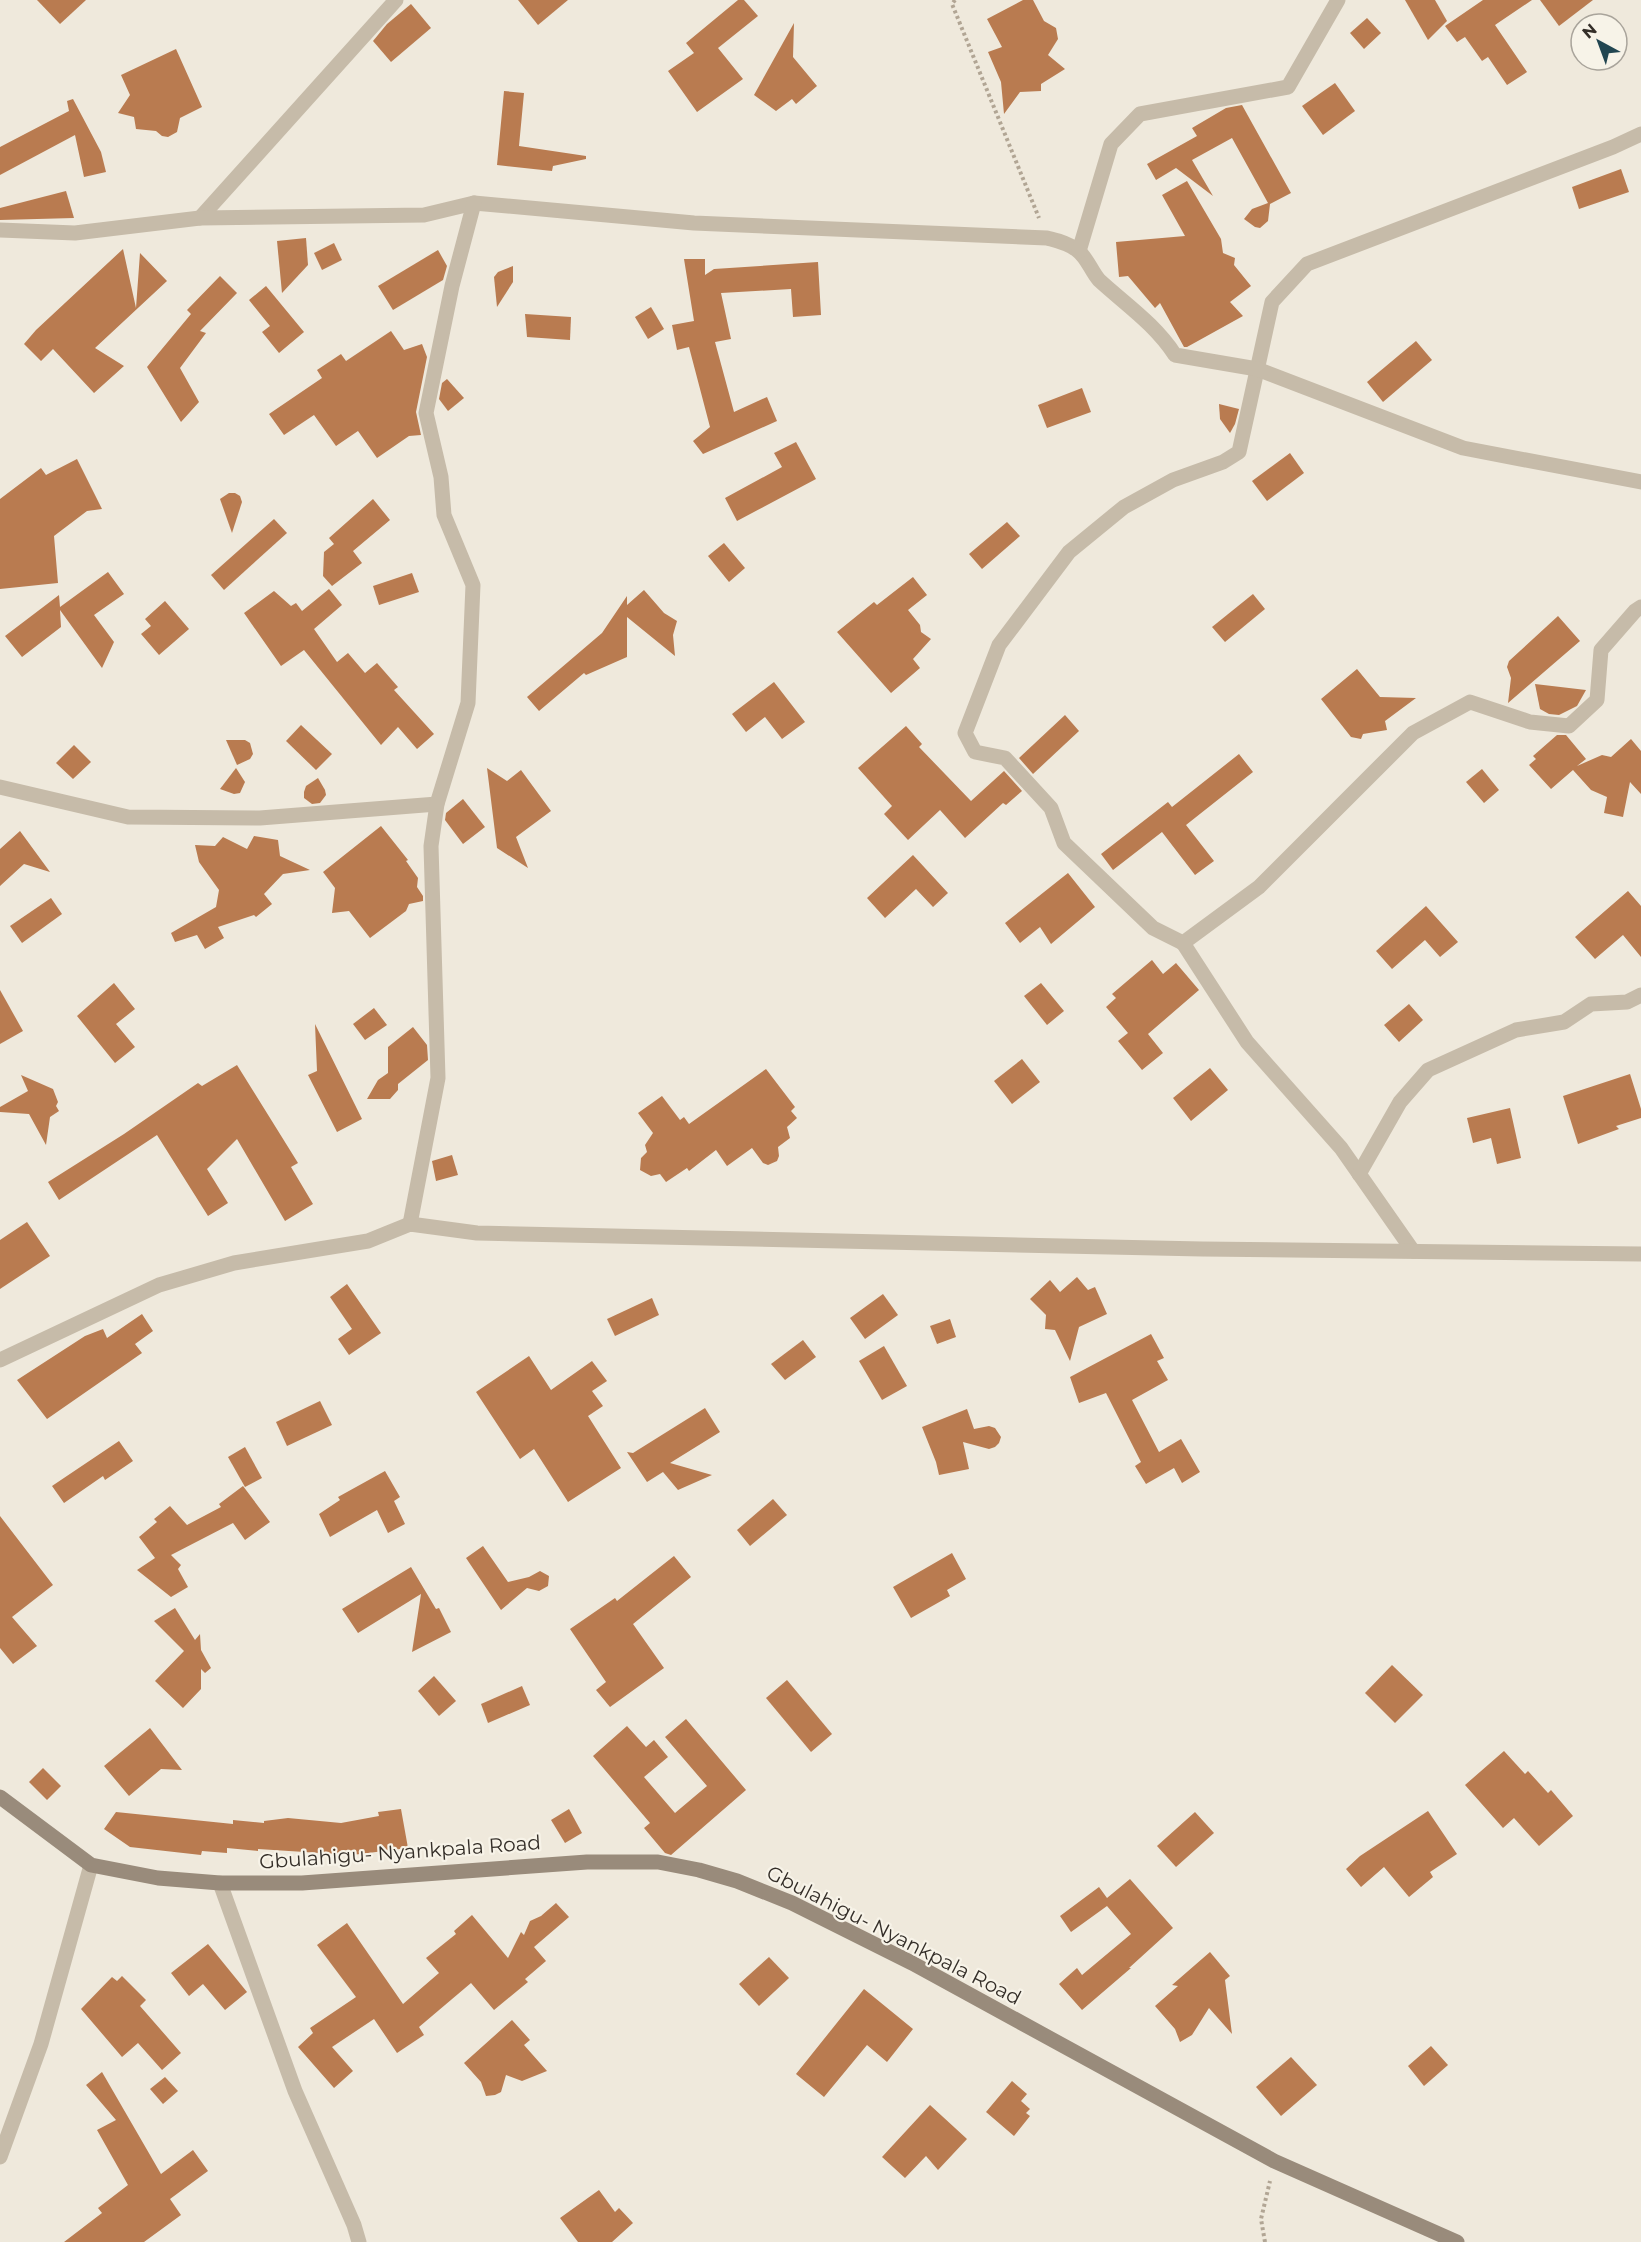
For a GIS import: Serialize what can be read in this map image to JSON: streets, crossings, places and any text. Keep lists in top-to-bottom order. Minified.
{"streets":{"street":["Gbulahigu- Nyankpala Road"]},"north":"top left"}
